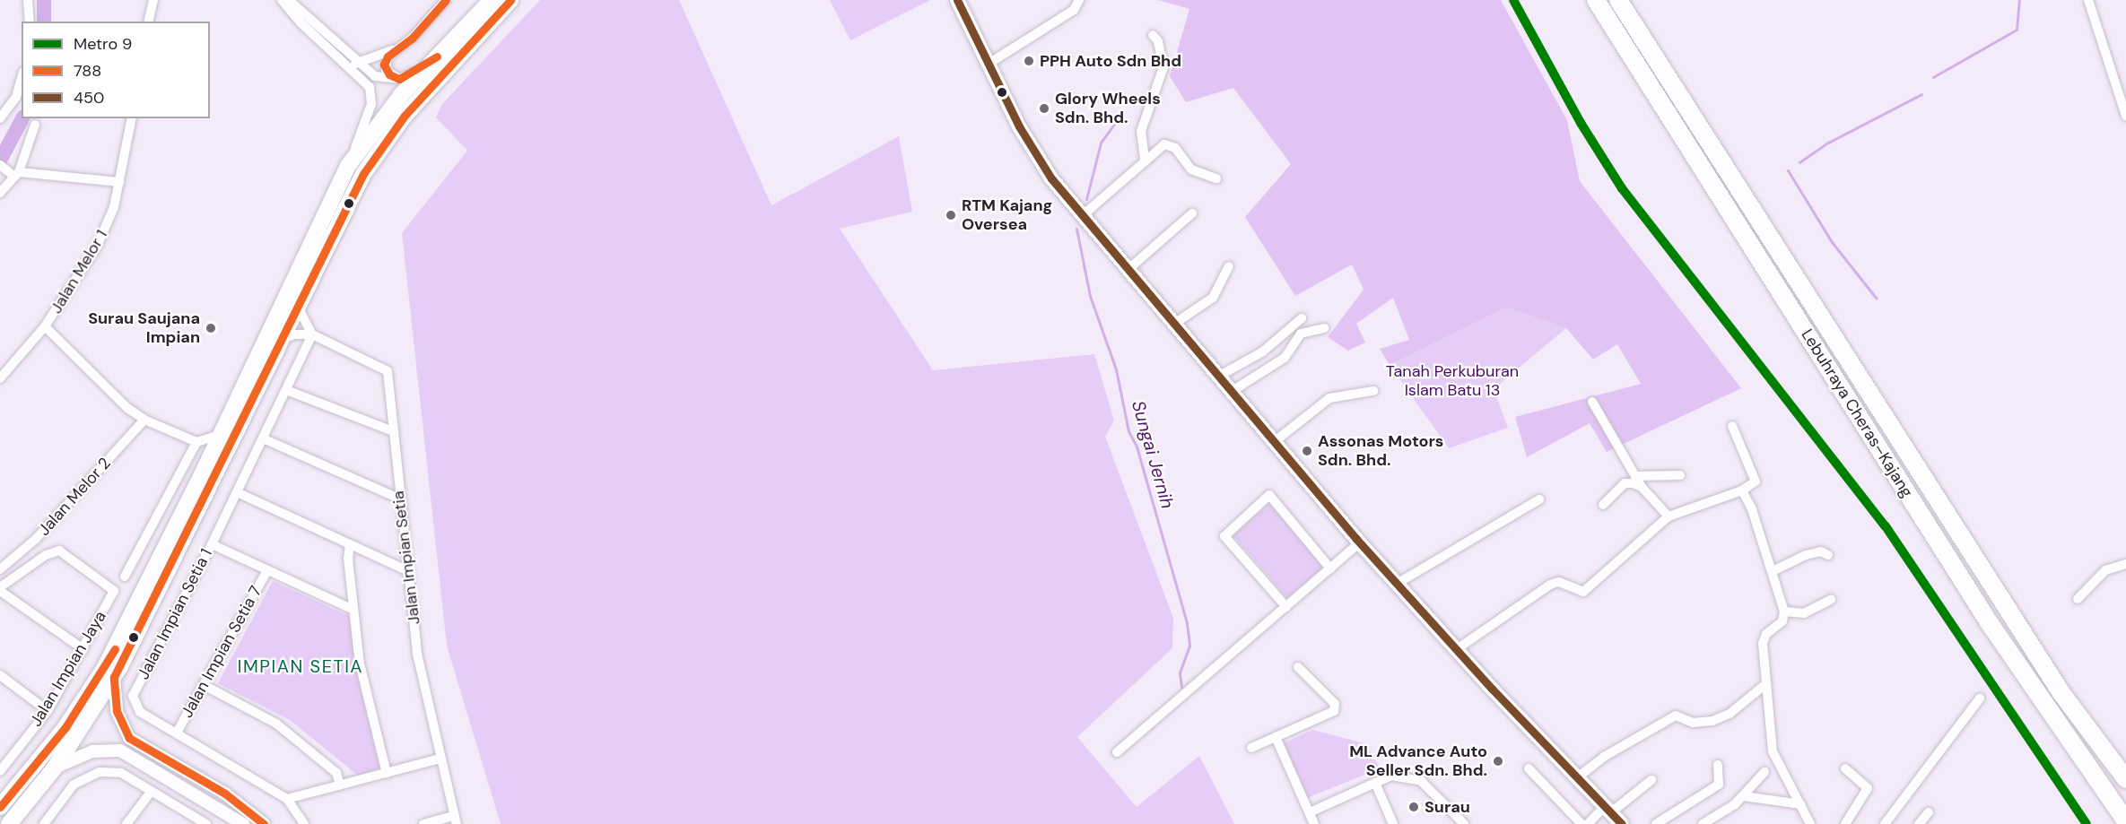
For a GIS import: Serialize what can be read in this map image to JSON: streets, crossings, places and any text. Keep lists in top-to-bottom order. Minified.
{"streets":{"highway":["Lebuhraya Cheras–Kajang"],"street":["Jalan Melor 1","Jalan Melor 2","Jalan Impian Setia","Jalan Impian Setia 1","Jalan Impian Setia 7","Jalan Impian Jaya"]},"crossings":[["Jalan Impian Setia","Jalan Impian Setia 1"],["Jalan Impian Setia 1","Jalan Impian Setia 7"]],"districts":["IMPIAN SETIA"],"water":["Sungai Jernih"],"parks":["Tanah Perkuburan Islam Batu 13"],"places":["PPH Auto Sdn Bhd","Glory Wheels Sdn. Bhd.","RTM Kajang Oversea","Surau Saujana Impian","Assonas Motors Sdn. Bhd.","ML Advance Auto Seller Sdn. Bhd.","Surau"],"lines":["metro line 9","transit line 788","transit line 450"],"legend":["Metro 9","788","450"]}
